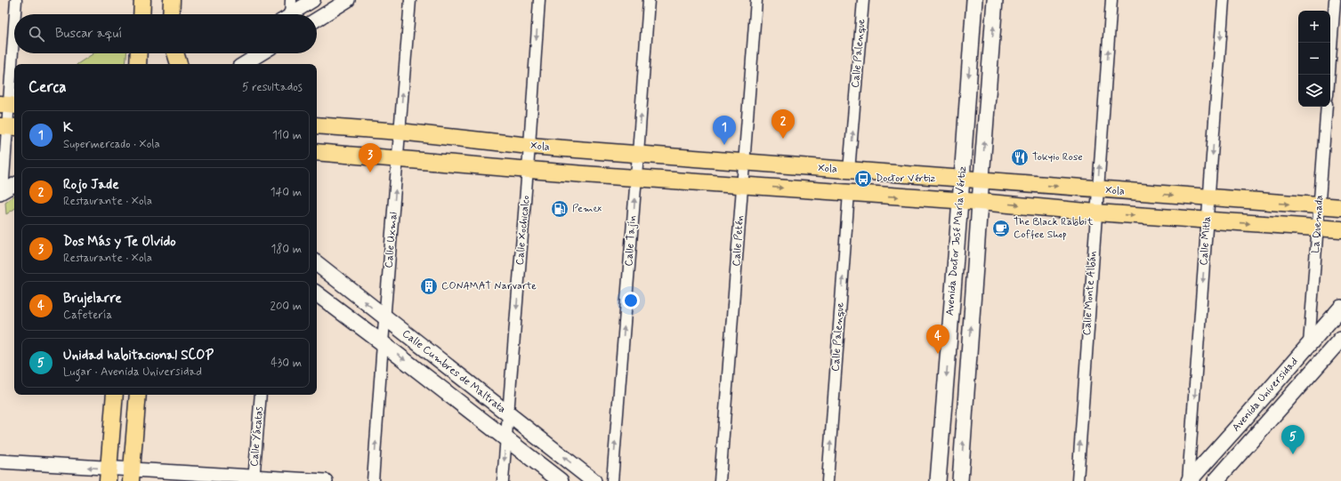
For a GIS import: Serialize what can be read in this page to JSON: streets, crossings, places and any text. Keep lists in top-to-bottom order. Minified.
{"streets":{"main road":["Xola","Avenida Doctor José María Vértiz","Calle Cumbres de Maltrata","Avenida Universidad"],"street":["Calle Palenque","La Quemada","Calle Xochicalco","Calle Uxmal","Calle Tajín","Calle Petén","Calle Mitla","Calle Monte Albán","Calle Yácatas"]},"crossings":[["Calle Palenque","Xola"],["Xola","La Quemada"],["Xola","Calle Xochicalco"],["Xola","Calle Uxmal"],["Xola","Calle Tajín"],["Xola","Calle Petén"],["Xola","Avenida Doctor José María Vértiz"],["Xola","Calle Mitla"],["Xola","Calle Monte Albán"],["La Quemada","Avenida Universidad"],["Calle Xochicalco","Calle Cumbres de Maltrata"],["Calle Uxmal","Calle Cumbres de Maltrata"],["Calle Mitla","Avenida Universidad"]],"one_way":["Calle Palenque","Calle Xochicalco","Calle Uxmal","Calle Tajín","Calle Mitla","Calle Monte Albán"],"places":{"restaurant":["Tokyio Rose"],"bus stop":["Doctor Vértiz"],"fuel station":["Pemex"],"cafe":["The Black Rabbit Coffee Shop"],"building":["CONAMAT Narvarte"]},"page":{"map_buttons":["+","−"],"search":"Buscar aquí","heading":["Cerca","5 resultados"],"pins":["2","1","3","4","5"],"list":[{"mark":"1","name":"K","note":"Supermercado · Xola","value":"110 m"},{"mark":"2","name":"Rojo Jade","note":"Restaurante · Xola","value":"140 m"},{"mark":"3","name":"Dos Más y Te Olvido","note":"Restaurante · Xola","value":"180 m"},{"mark":"4","name":"Brujelarre","note":"Cafetería","value":"200 m"},{"mark":"5","name":"Unidad habitacional SCOP","note":"Lugar · Avenida Universidad","value":"430 m"}]}}
